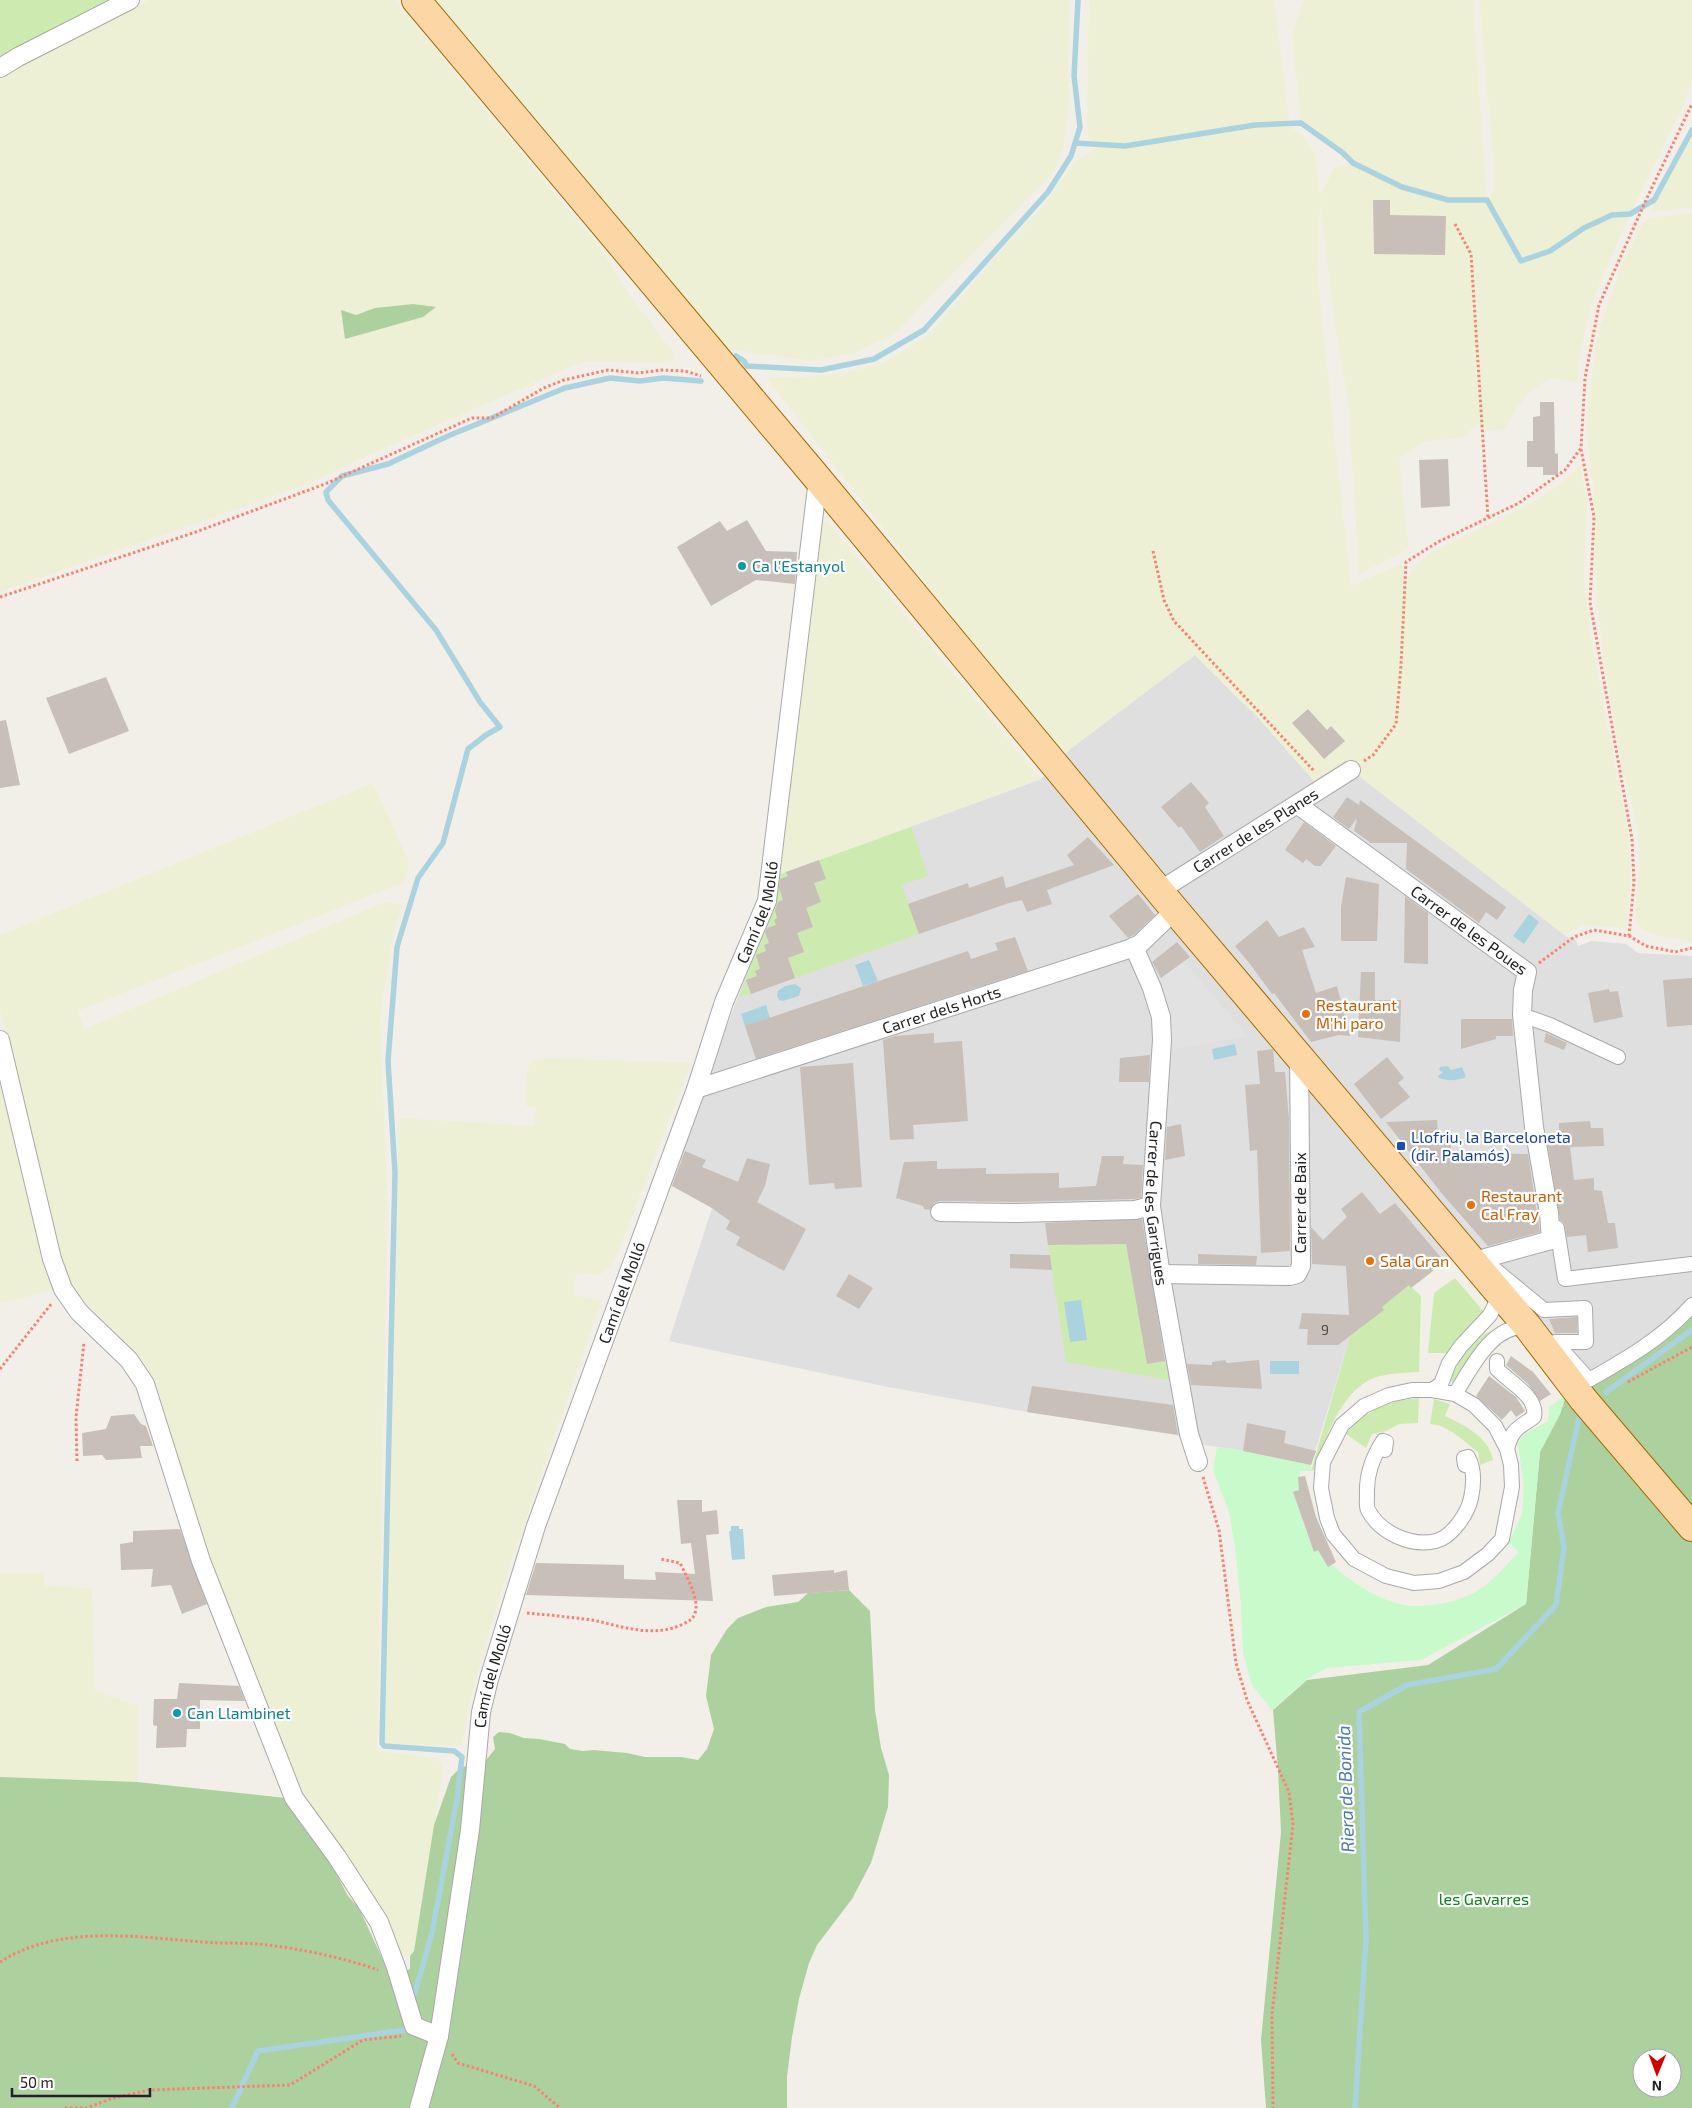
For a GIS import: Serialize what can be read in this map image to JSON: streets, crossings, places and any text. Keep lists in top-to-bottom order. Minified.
{"streets":{"street":["Carrer de les Planes","Camí del Molló","Carrer de les Poues","Carrer dels Horts","Carrer de Baix","Carrer de les Garrigues"]},"crossings":[["Carrer de les Planes","Carrer de les Poues"],["Carrer de les Planes","Carrer dels Horts"],["Camí del Molló","Carrer dels Horts"],["Carrer dels Horts","Carrer de les Garrigues"],["Carrer de Baix","Carrer de les Garrigues"]],"water":["Riera de Bonida"],"parks":["les Gavarres"],"places":{"other":["Ca l'Estanyol","Restaurant M'hi paro","Restaurant Cal Fray","Sala Gran","Can Llambinet"],"transit":["Llofriu, la Barceloneta (dir. Palamós)"]},"house_numbers":["9"],"scale_bar":"50 m","north":"bottom"}
